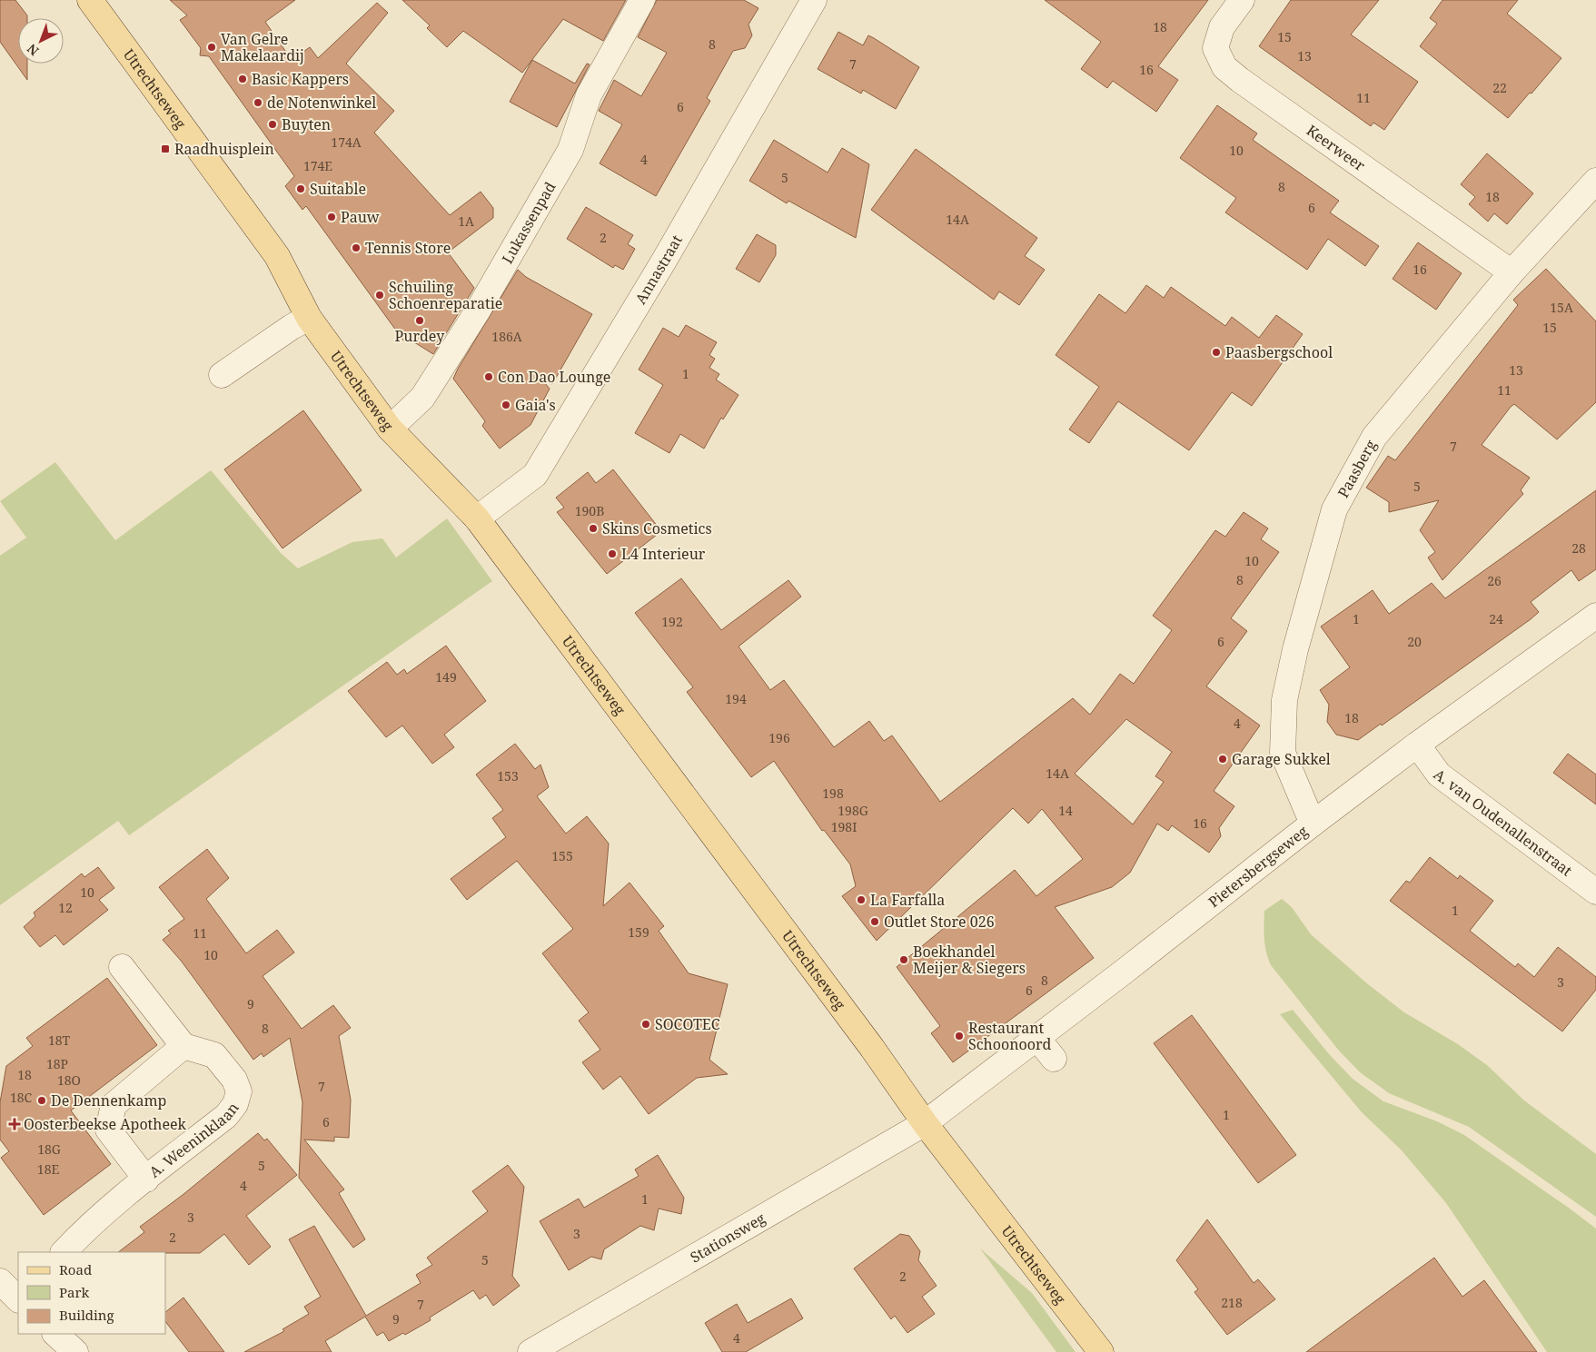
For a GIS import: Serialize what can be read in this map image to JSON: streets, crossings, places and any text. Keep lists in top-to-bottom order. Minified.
{"streets":{"main road":["Utrechtseweg"],"street":["Keerweer","Lukassenpad","Annastraat","Paasberg","A. van Oudenallenstraat","Pietersbergseweg","A. Weeninklaan","Stationsweg"]},"crossings":[["Utrechtseweg","Lukassenpad"],["Utrechtseweg","Annastraat"],["Utrechtseweg","Pietersbergseweg"],["Utrechtseweg","Stationsweg"],["Keerweer","Paasberg"],["Paasberg","Pietersbergseweg"],["A. van Oudenallenstraat","Pietersbergseweg"],["Pietersbergseweg","Stationsweg"]],"places":{"other":["Van Gelre Makelaardij","Basic Kappers","de Notenwinkel","Buyten","Suitable","Pauw","Tennis Store","Schuiling Schoenreparatie","Purdey","Paasbergschool","Con Dao Lounge","Gaia's","Skins Cosmetics","L4 Interieur","Garage Sukkel","La Farfalla","Outlet Store 026","Boekhandel Meijer & Siegers","SOCOTEC","Restaurant Schoonoord","De Dennenkamp"],"transit":["Raadhuisplein"],"health":["Oosterbeekse Apotheek"]},"house_numbers":["18","15","8","13","7","16","22","11","6","174A","10","4","174E","5","8","18","6","14A","1A","2","16","15A","15","186A","13","1","11","7","5","190B","28","10","8","26","1","24","192","6","20","149","194","18","4","196","14A","153","198","198G","14","16","198I","155","10","12","1","159","11","10","8","3","6","9","8","18T","18P","18","18O","7","18C","1","6","18G","5","18E","4","1","3","3","2","5","2","218","7","9","4"],"legend":["Road","Park","Building"],"north":"bottom left"}
